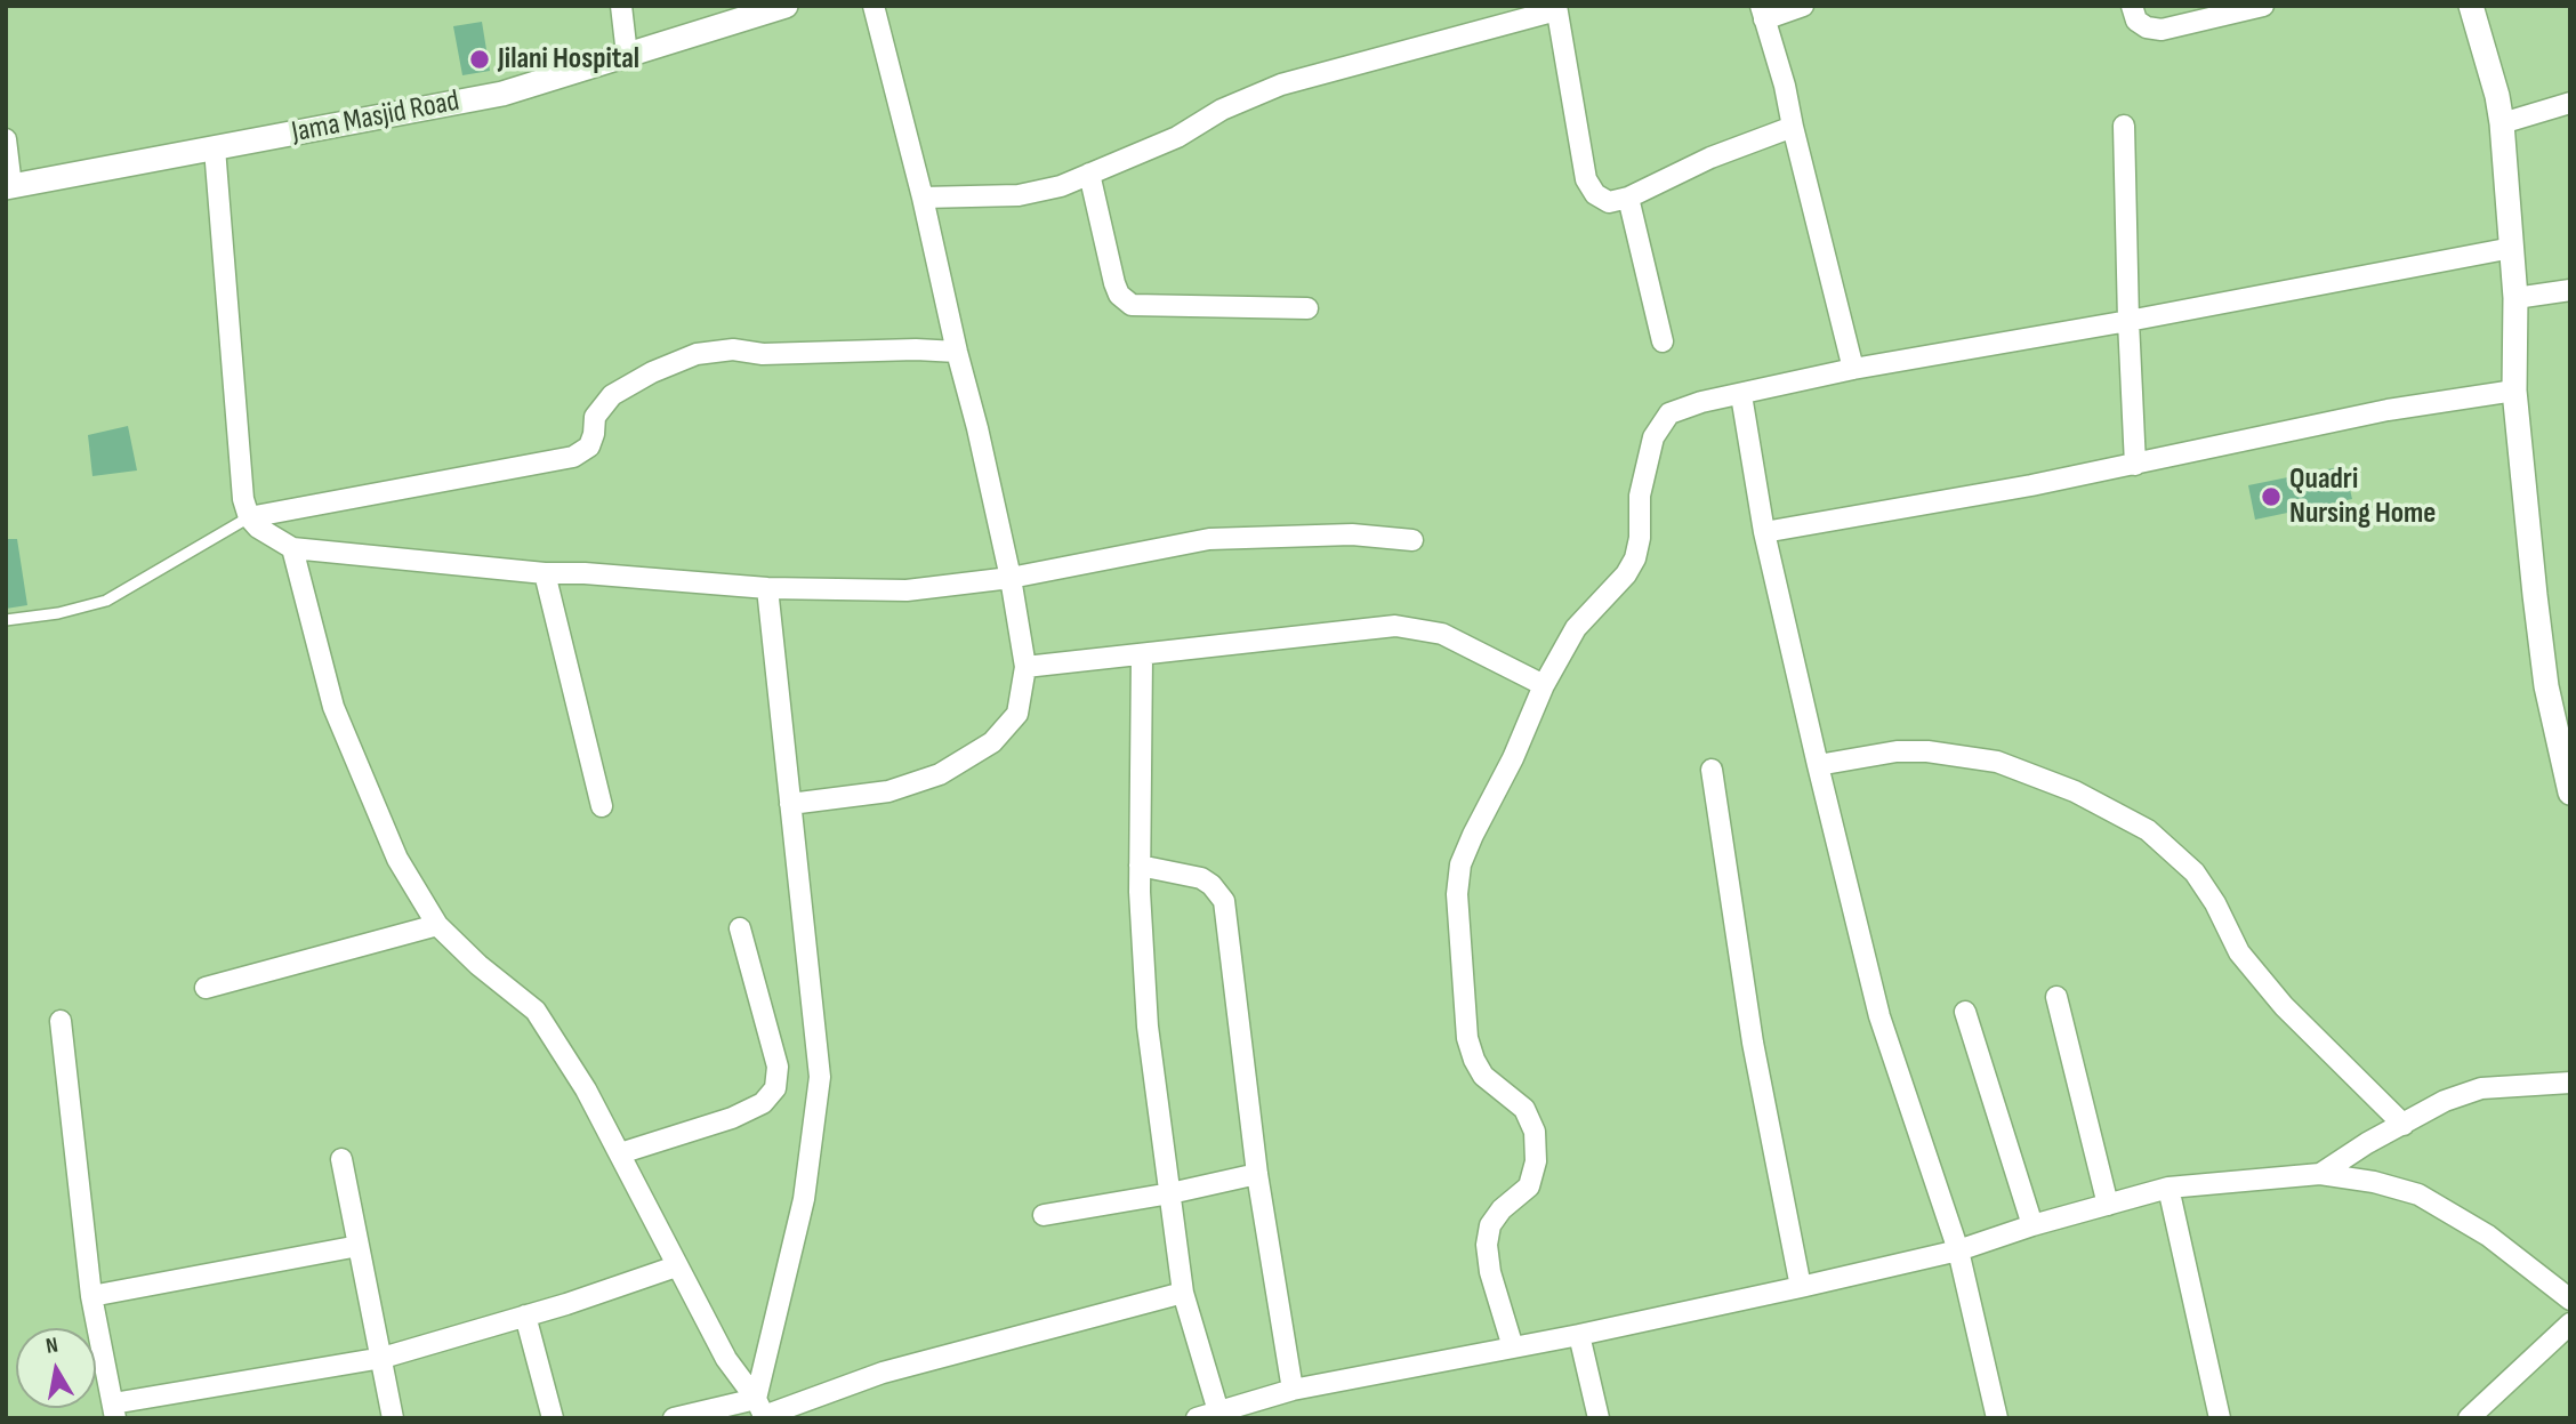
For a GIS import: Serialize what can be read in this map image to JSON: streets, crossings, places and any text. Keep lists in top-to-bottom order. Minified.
{"streets":{"street":["Jama Masjid Road"]},"places":["Jilani Hospital","Quadri Nursing Home"],"north":"top"}
